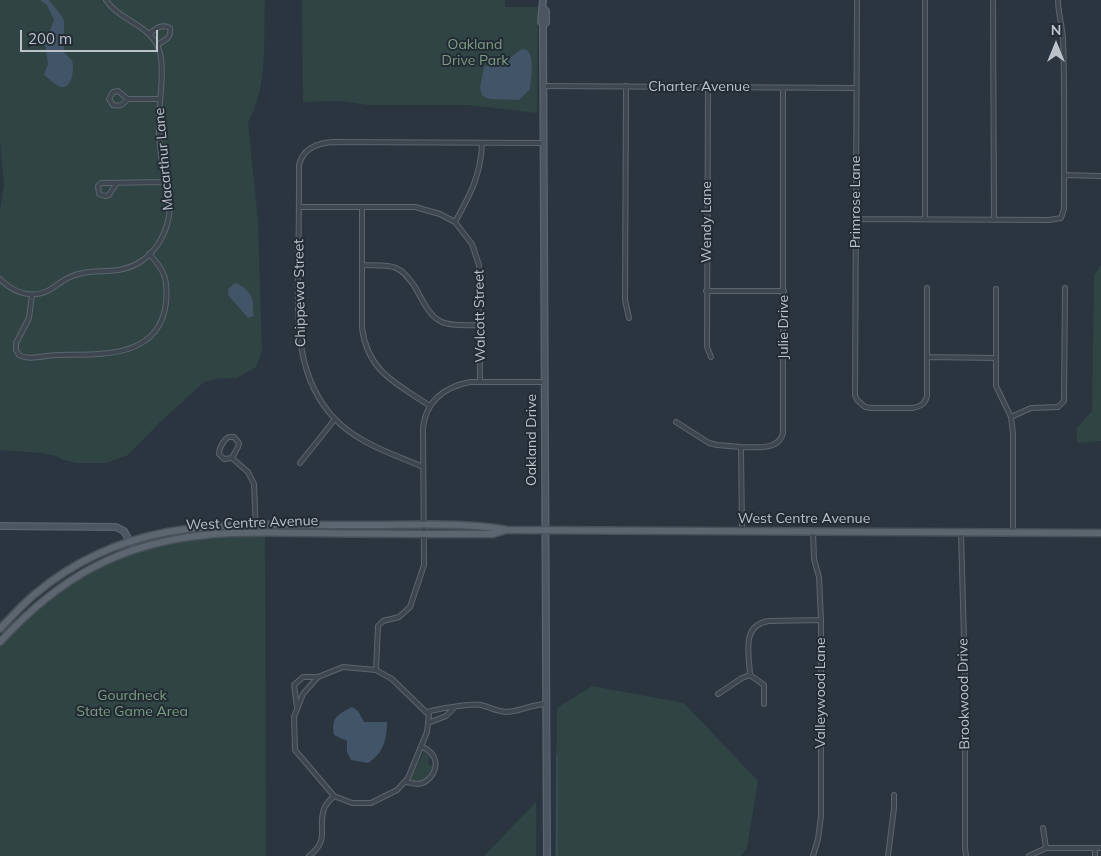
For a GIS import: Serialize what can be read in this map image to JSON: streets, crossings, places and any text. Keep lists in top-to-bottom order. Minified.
{"streets":{"main road":["Oakland Drive","West Centre Avenue"],"street":["Charter Avenue","Macarthur Lane","Primrose Lane","Wendy Lane","Chippewa Street","Walcott Street","Julie Drive","Valleywood Lane","Brookwood Drive"]},"crossings":[["Charter Avenue","Primrose Lane"],["Charter Avenue","Wendy Lane"],["Charter Avenue","Julie Drive"],["Charter Avenue","Oakland Drive"],["Oakland Drive","West Centre Avenue"],["West Centre Avenue","Valleywood Lane"],["West Centre Avenue","Brookwood Drive"]],"parks":["Oakland Drive Park","Gourdneck State Game Area"],"scale_bar":"200 m","north":"top"}
